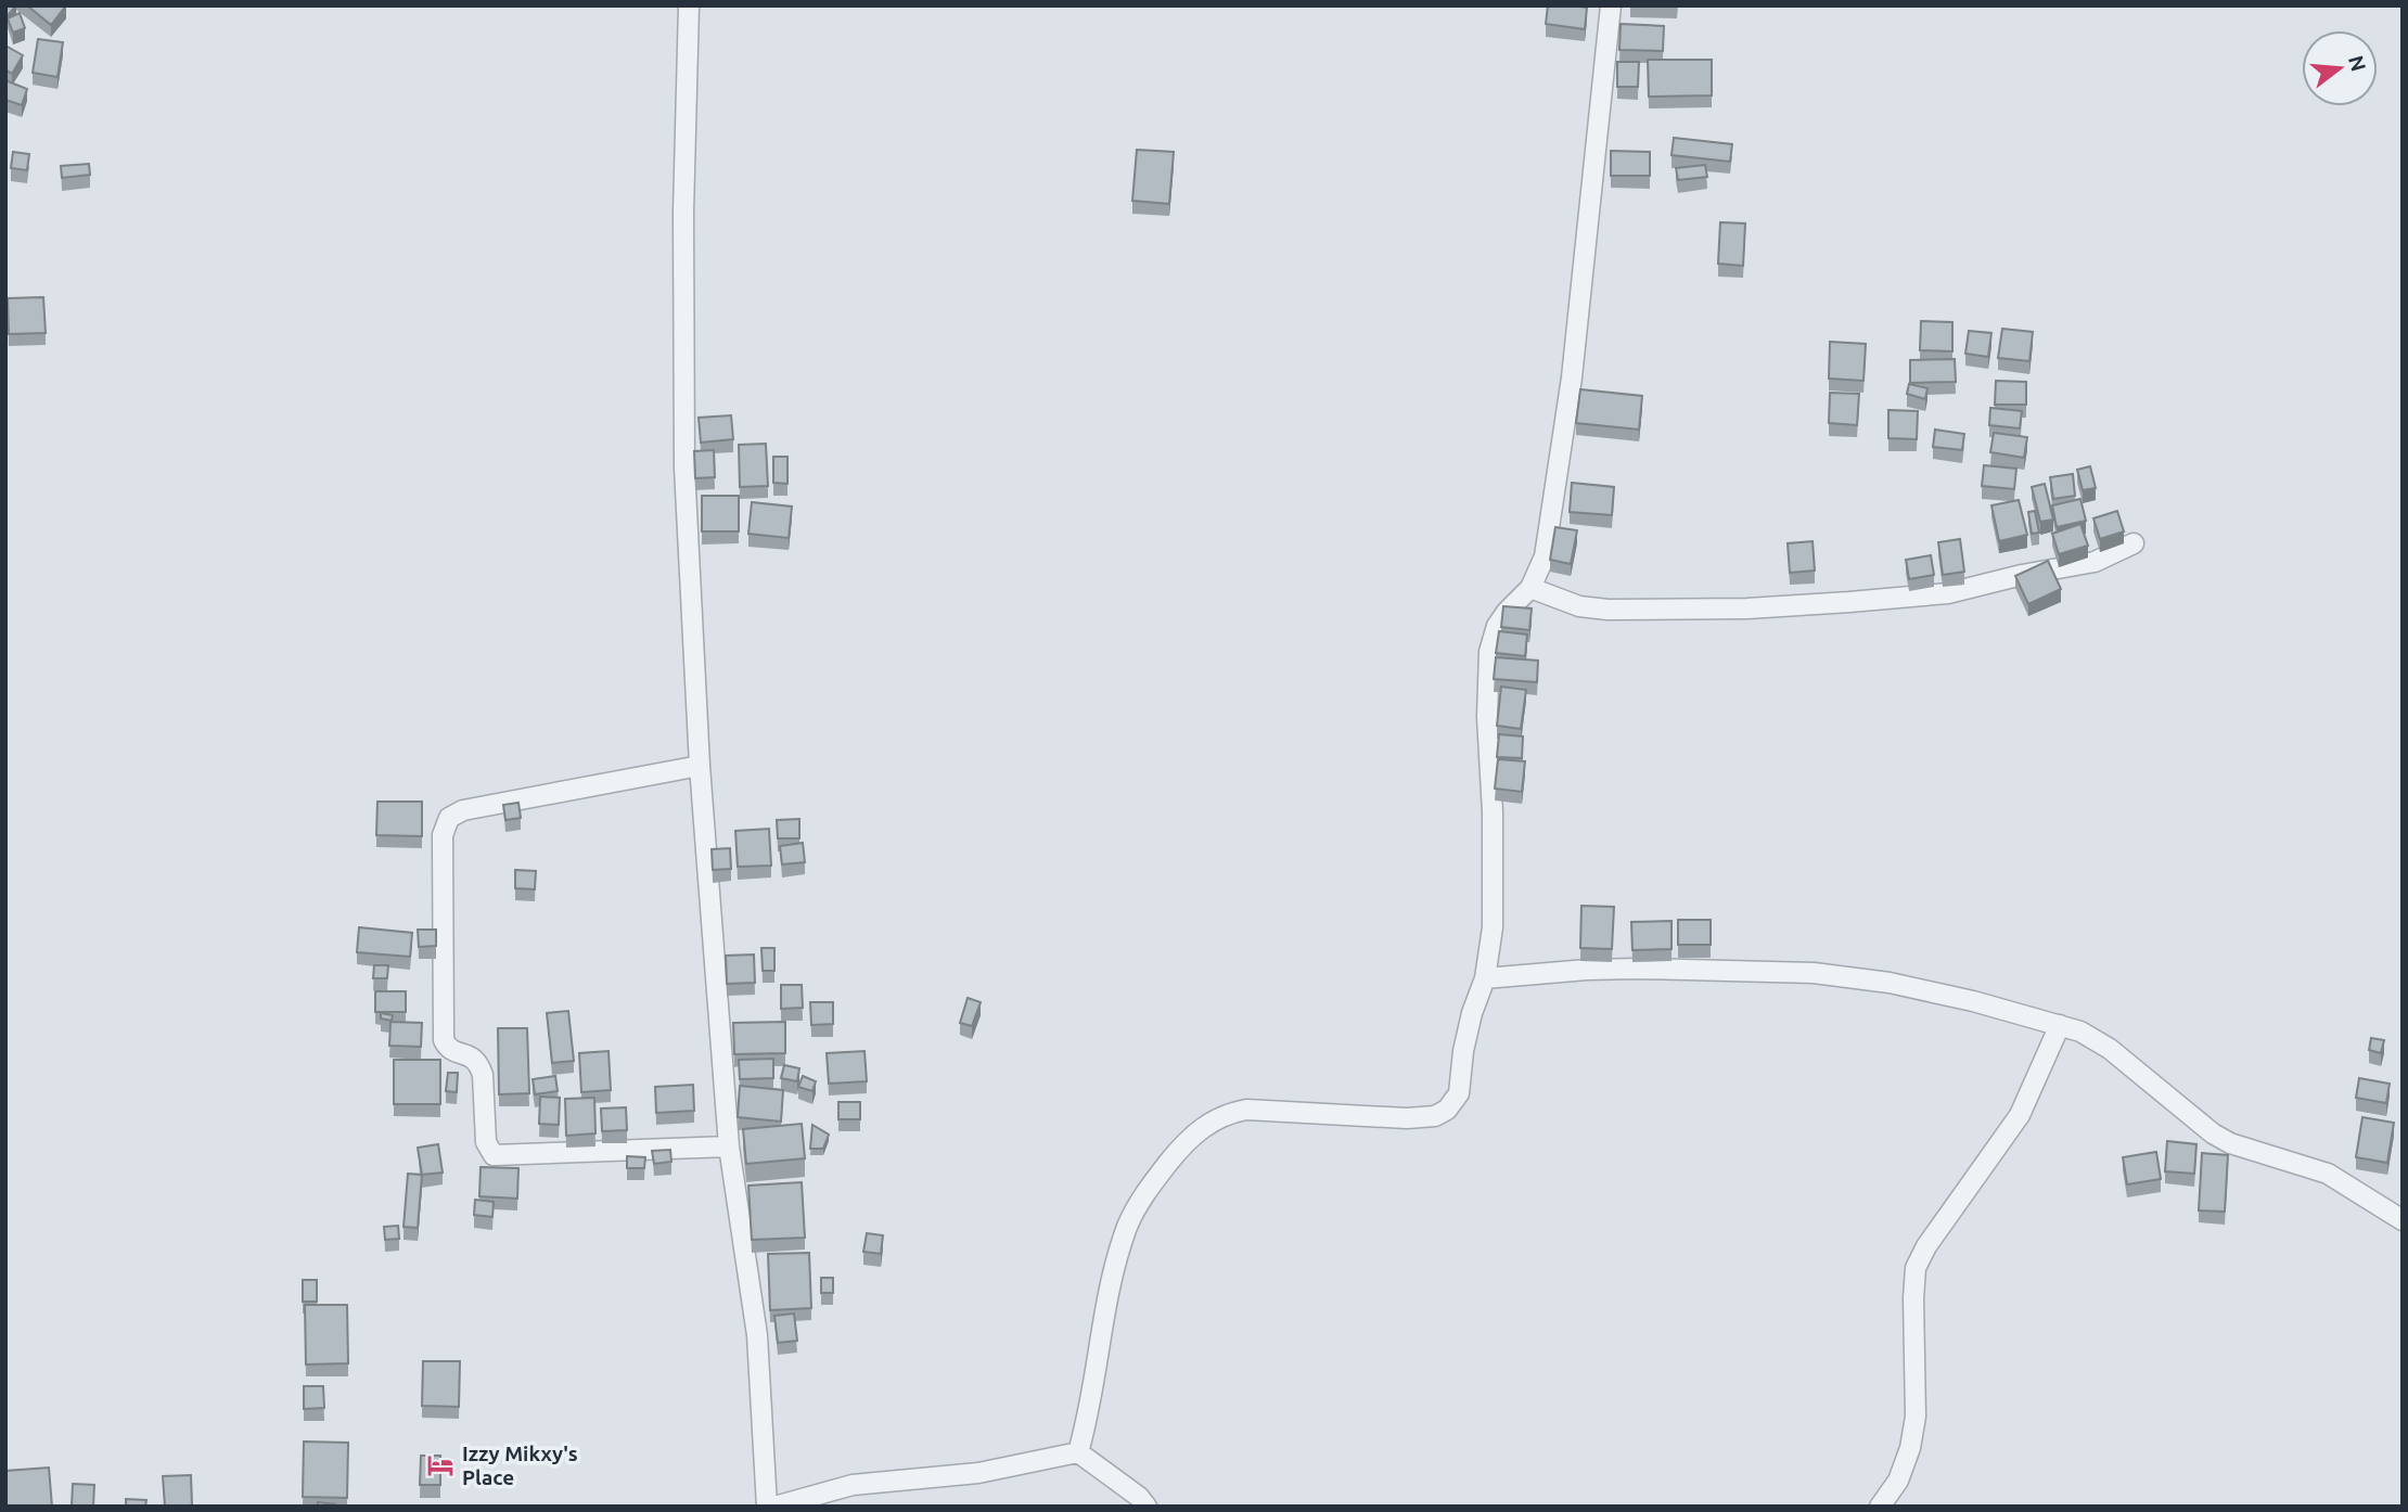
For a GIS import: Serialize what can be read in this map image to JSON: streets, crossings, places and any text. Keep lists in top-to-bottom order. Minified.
{"places":{"hotel":["Izzy Mikxy's Place"]},"north":"right"}
